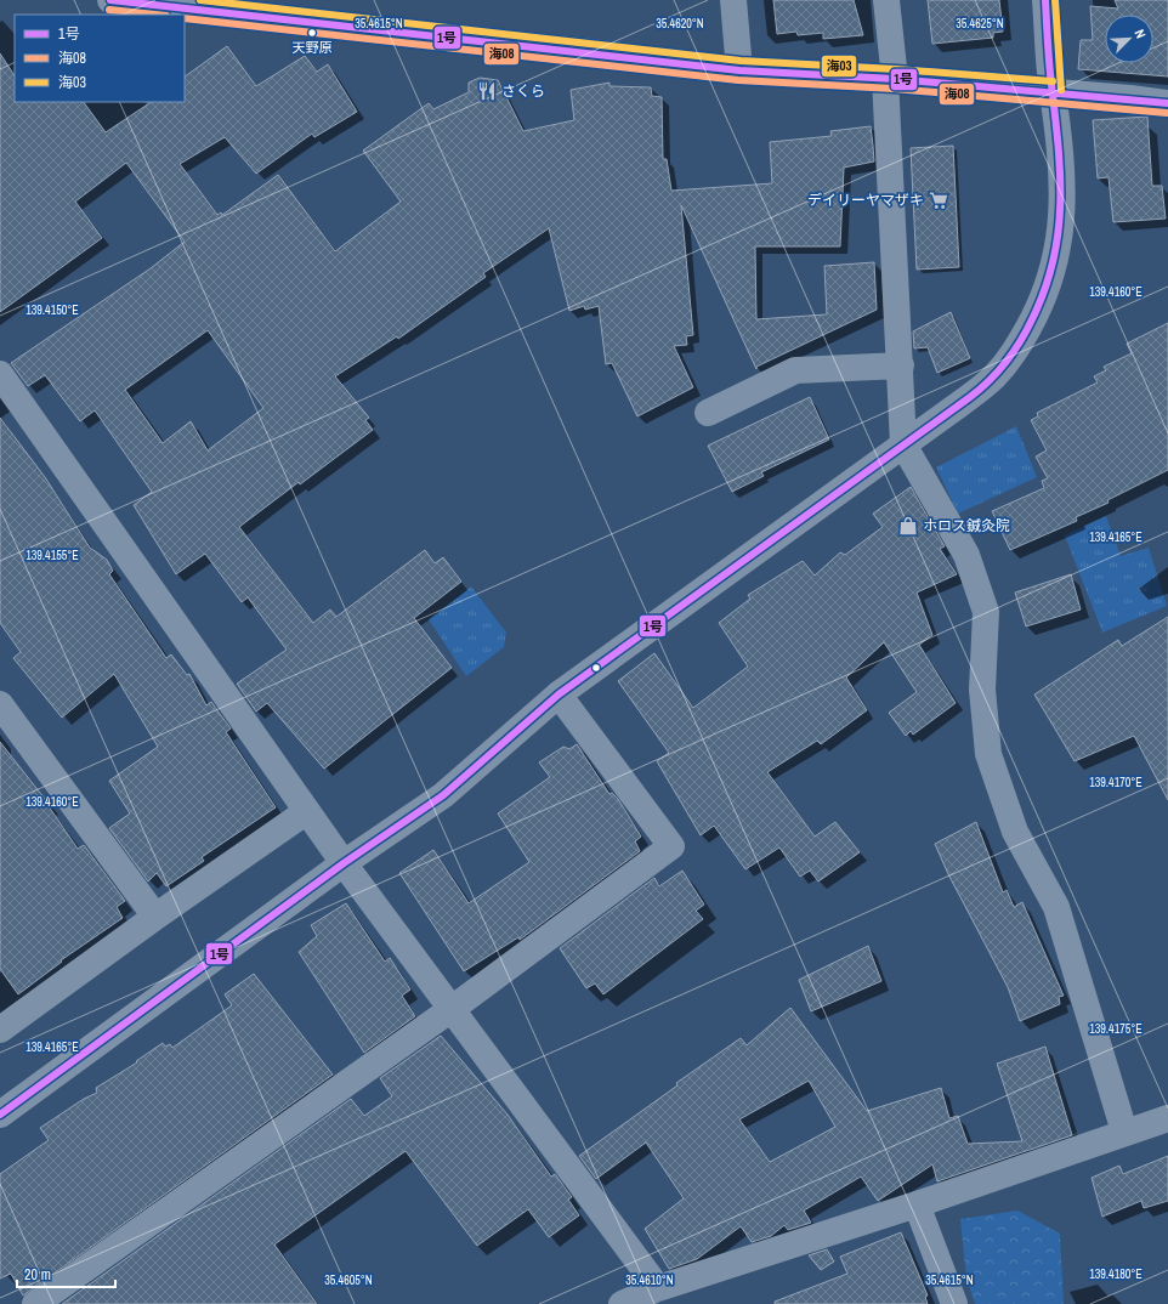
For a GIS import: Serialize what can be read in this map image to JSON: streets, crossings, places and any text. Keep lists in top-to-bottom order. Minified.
{"places":{"other":["天野原"],"restaurant":["さくら"],"supermarket":["デイリーヤマザキ"],"shop":["ホロス鍼灸院"]},"lines":["transit line 1号","transit line 海03","transit line 海08"],"legend":["1号","海08","海03"],"scale_bar":"20 m","north":"top right","coordinates":["35.4615°N","35.4620°N","35.4625°N","139.4160°E","139.4150°E","139.4165°E","139.4155°E","139.4170°E","139.4175°E","139.4180°E","35.4605°N","35.4610°N"]}
